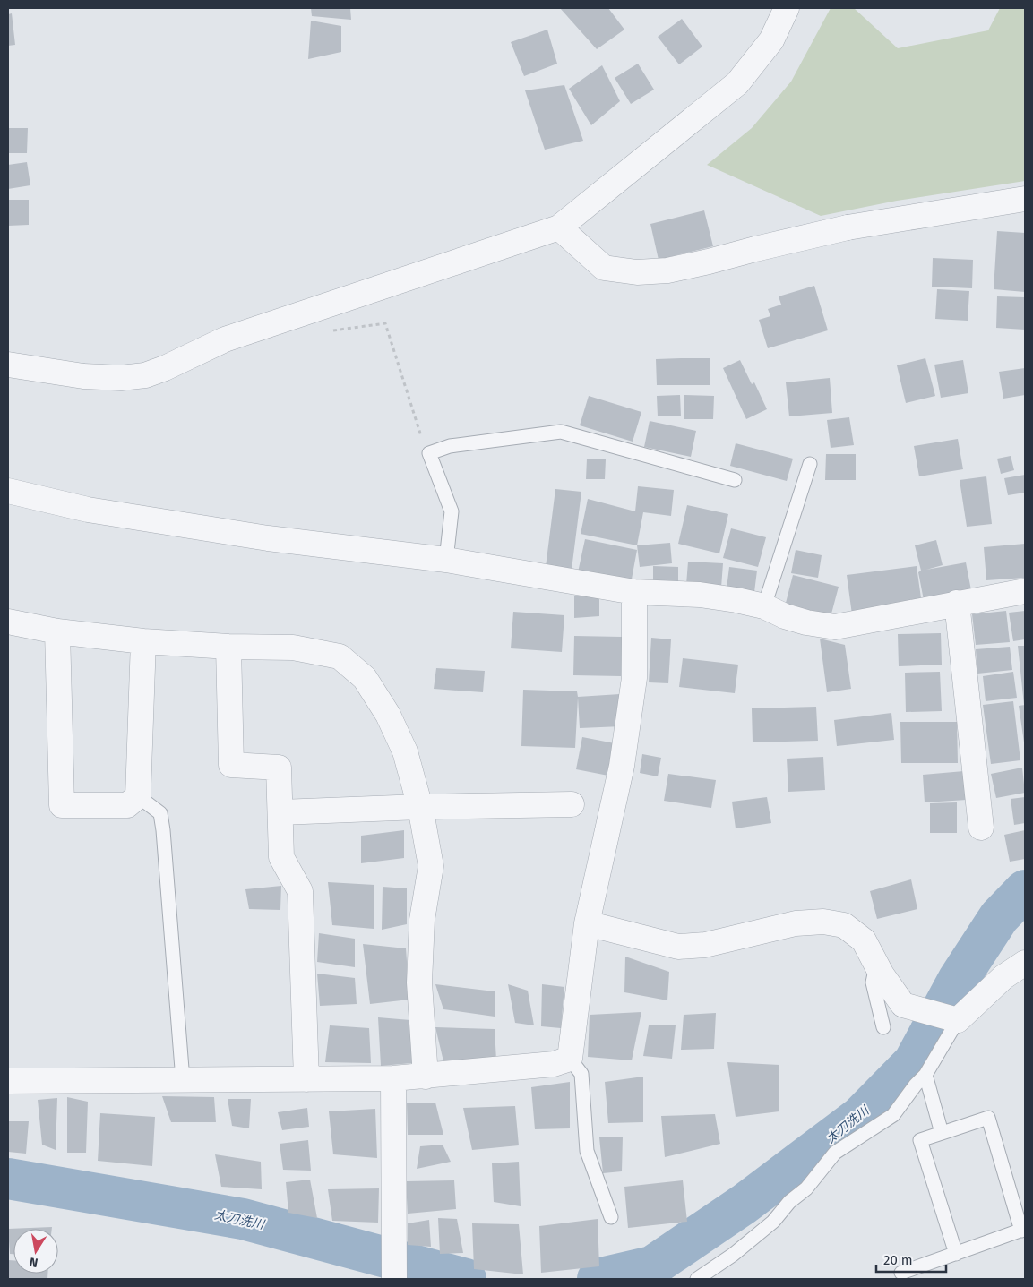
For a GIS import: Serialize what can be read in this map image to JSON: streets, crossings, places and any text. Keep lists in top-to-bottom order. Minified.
{"water":["太刀洗川"],"scale_bar":"20 m","north":"bottom"}
